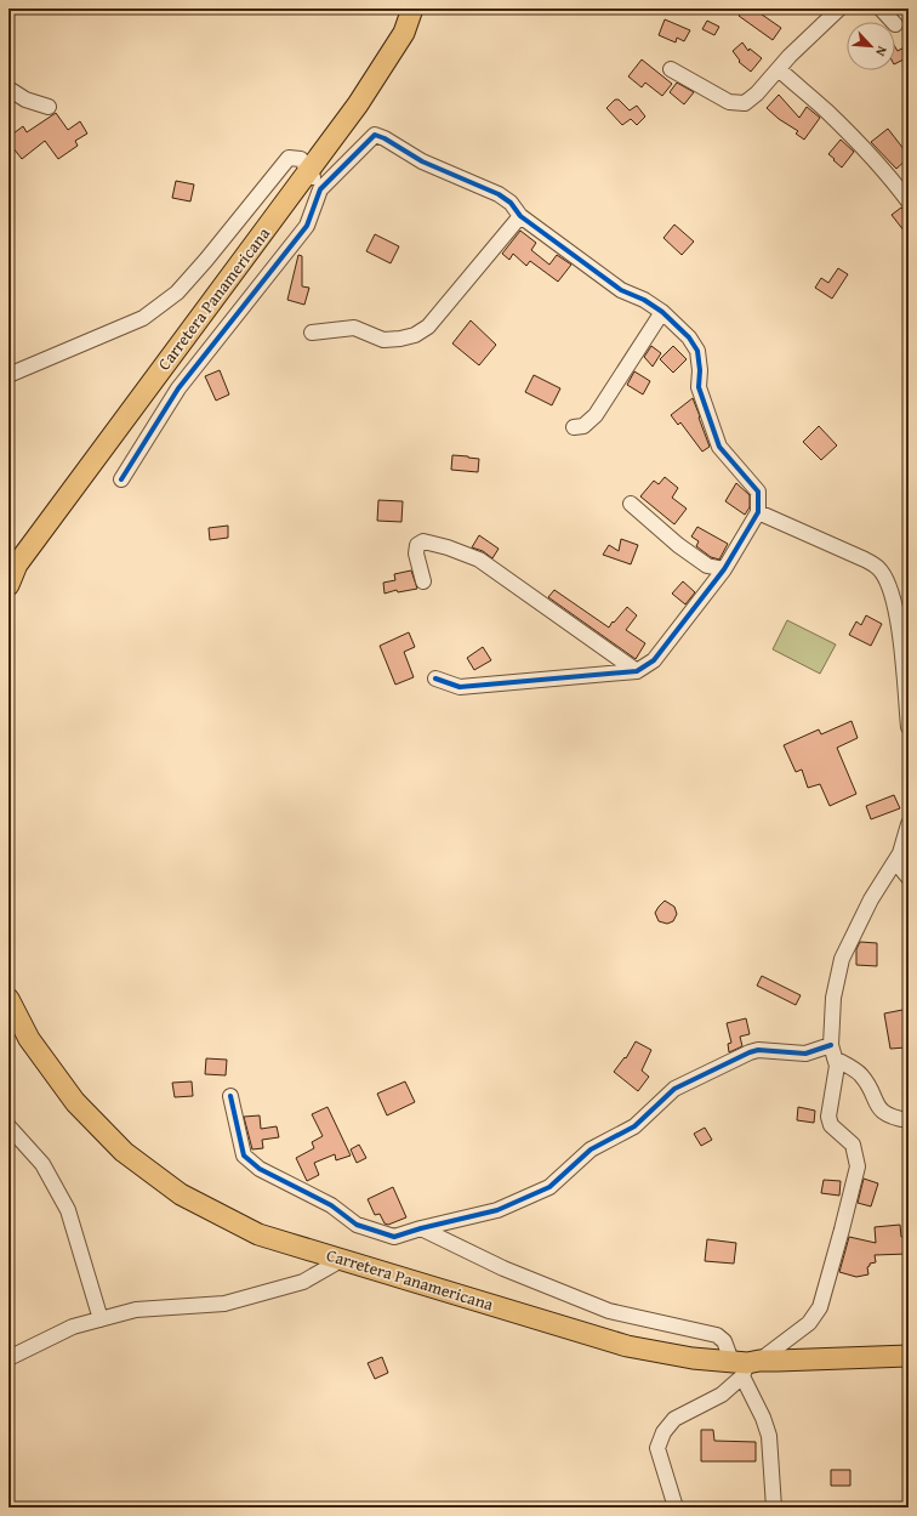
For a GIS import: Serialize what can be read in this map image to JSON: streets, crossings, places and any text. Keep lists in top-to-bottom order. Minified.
{"streets":{"highway":["Carretera Panamericana"]},"north":"bottom right"}
